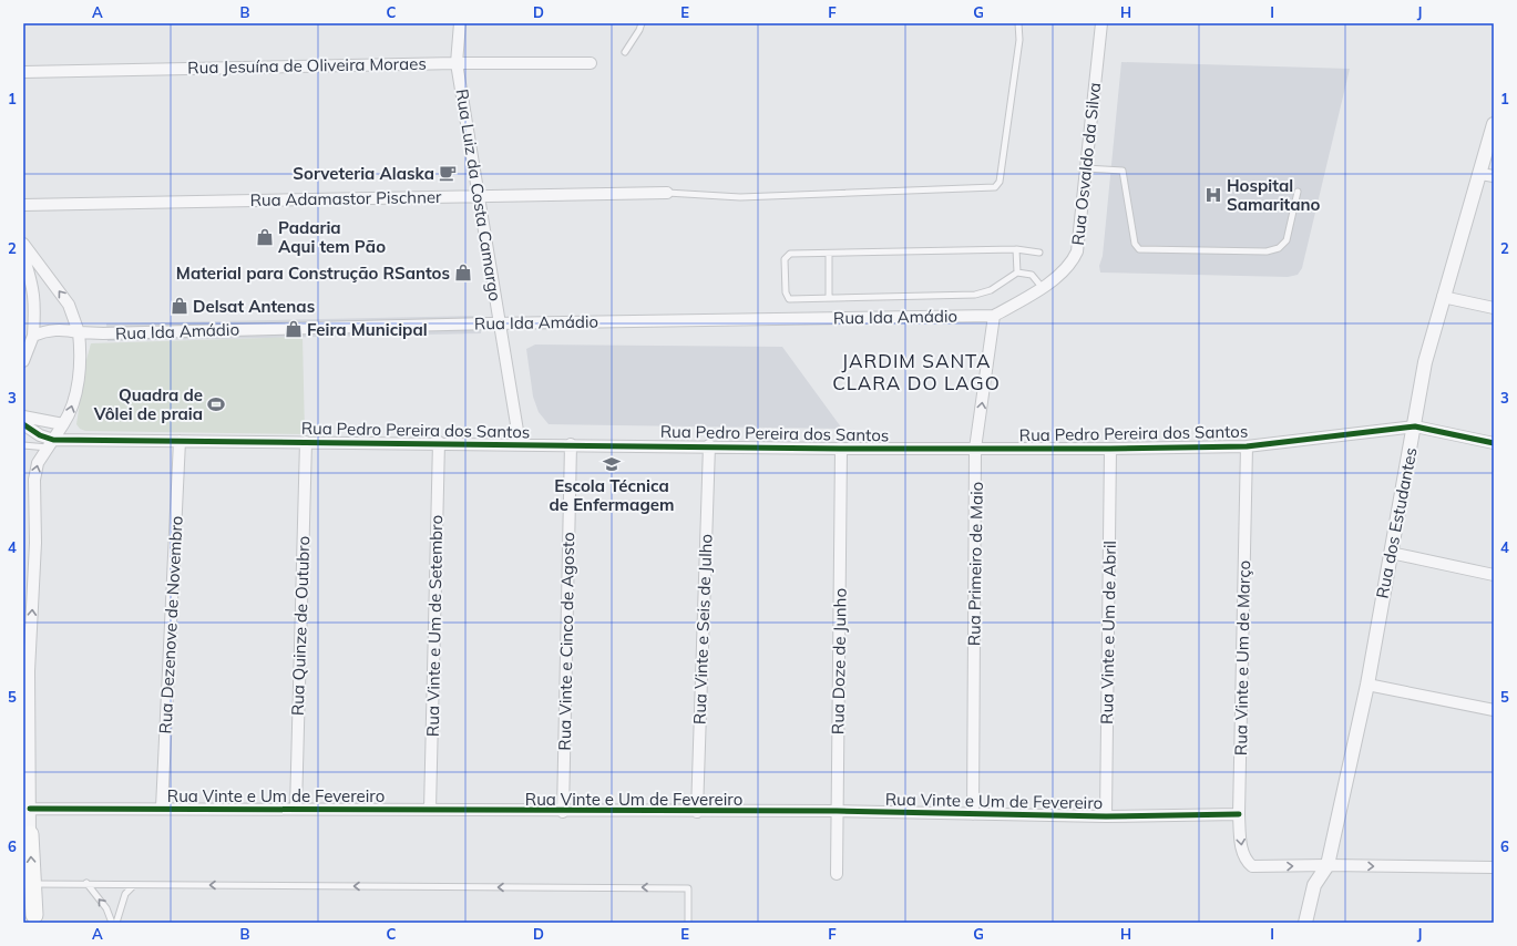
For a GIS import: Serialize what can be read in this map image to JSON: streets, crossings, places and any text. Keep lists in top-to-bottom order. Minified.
{"streets":{"street":["Rua Jesuína de Oliveira Moraes","Rua Osvaldo da Silva","Rua Luiz da Costa Camargo","Rua Adamastor Pischner","Rua Ida Amádio","Rua Pedro Pereira dos Santos","Rua dos Estudantes","Rua Primeiro de Maio","Rua Dezenove de Novembro","Rua Quinze de Outubro","Rua Vinte e Um de Setembro","Rua Vinte e Seis de Julho","Rua Vinte e Um de Abril","Rua Vinte e Cinco de Agosto","Rua Vinte e Um de Março","Rua Doze de Junho","Rua Vinte e Um de Fevereiro"]},"crossings":[["Rua Jesuína de Oliveira Moraes","Rua Luiz da Costa Camargo"],["Rua Osvaldo da Silva","Rua Ida Amádio"],["Rua Osvaldo da Silva","Rua Primeiro de Maio"],["Rua Luiz da Costa Camargo","Rua Adamastor Pischner"],["Rua Luiz da Costa Camargo","Rua Ida Amádio"],["Rua Luiz da Costa Camargo","Rua Pedro Pereira dos Santos"],["Rua Ida Amádio","Rua Primeiro de Maio"],["Rua Pedro Pereira dos Santos","Rua dos Estudantes"],["Rua Pedro Pereira dos Santos","Rua Primeiro de Maio"],["Rua Pedro Pereira dos Santos","Rua Dezenove de Novembro"],["Rua Pedro Pereira dos Santos","Rua Quinze de Outubro"],["Rua Pedro Pereira dos Santos","Rua Vinte e Um de Setembro"],["Rua Pedro Pereira dos Santos","Rua Vinte e Seis de Julho"],["Rua Pedro Pereira dos Santos","Rua Vinte e Um de Abril"],["Rua Pedro Pereira dos Santos","Rua Vinte e Cinco de Agosto"],["Rua Pedro Pereira dos Santos","Rua Vinte e Um de Março"],["Rua Pedro Pereira dos Santos","Rua Doze de Junho"],["Rua dos Estudantes","Rua Vinte e Um de Março"],["Rua Primeiro de Maio","Rua Vinte e Um de Fevereiro"],["Rua Dezenove de Novembro","Rua Vinte e Um de Fevereiro"],["Rua Quinze de Outubro","Rua Vinte e Um de Fevereiro"],["Rua Vinte e Um de Setembro","Rua Vinte e Um de Fevereiro"],["Rua Vinte e Seis de Julho","Rua Vinte e Um de Fevereiro"],["Rua Vinte e Um de Abril","Rua Vinte e Um de Fevereiro"],["Rua Vinte e Cinco de Agosto","Rua Vinte e Um de Fevereiro"],["Rua Vinte e Um de Março","Rua Vinte e Um de Fevereiro"],["Rua Doze de Junho","Rua Vinte e Um de Fevereiro"]],"districts":["JARDIM SANTA CLARA DO LAGO"],"places":{"cafe":["Sorveteria Alaska"],"hospital":["Hospital Samaritano"],"shop":["Padaria Aqui tem Pão","Material para Construção RSantos","Delsat Antenas","Feira Municipal"],"sports":["Quadra de Vôlei de praia"],"school or university":["Escola Técnica de Enfermagem"]},"grid":{"columns":["A","B","C","D","E","F","G","H","I","J"],"rows":["1","2","3","4","5","6"]}}
